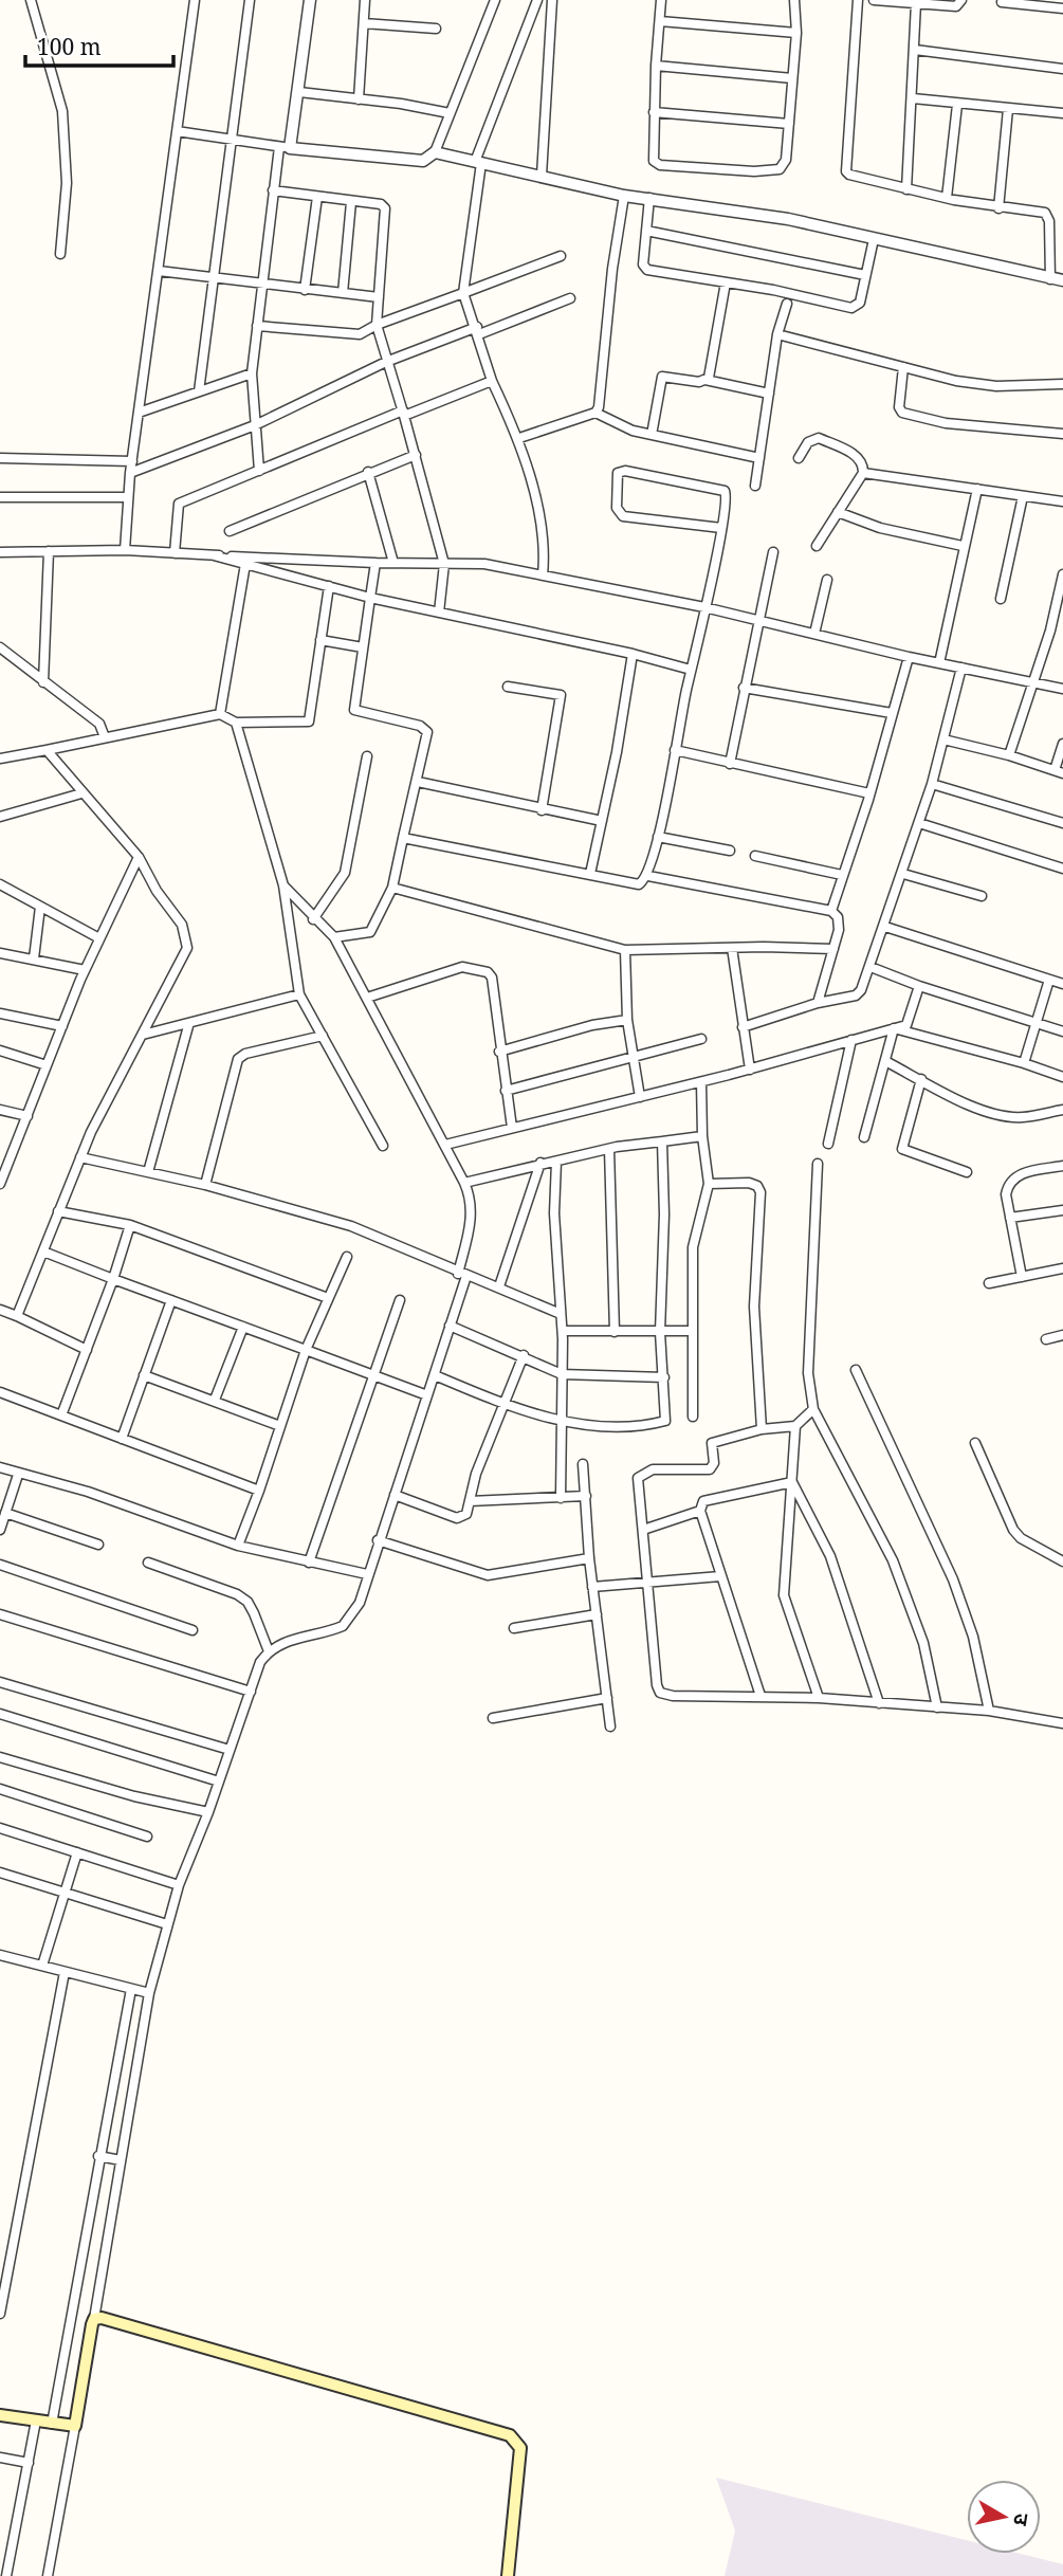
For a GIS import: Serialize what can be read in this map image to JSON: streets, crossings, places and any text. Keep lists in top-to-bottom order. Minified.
{"scale_bar":"100 m","north":"right"}
